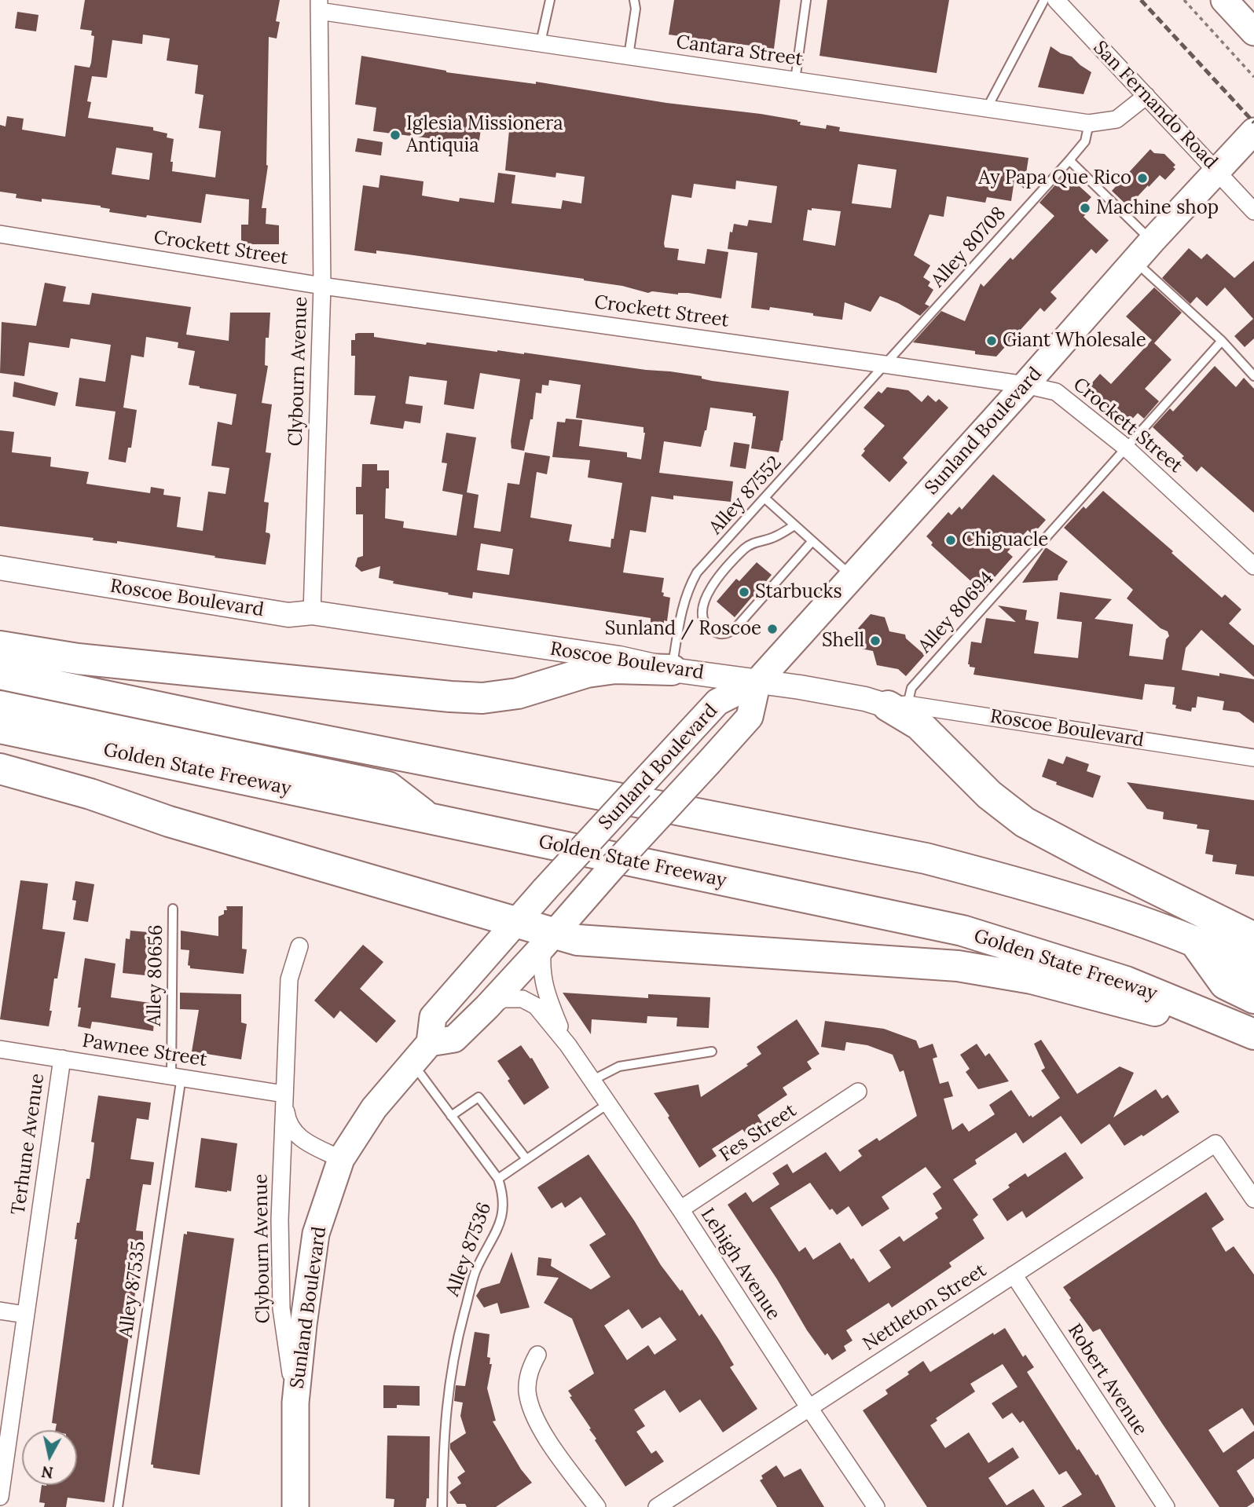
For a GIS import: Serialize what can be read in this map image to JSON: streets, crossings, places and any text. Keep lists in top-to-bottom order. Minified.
{"streets":{"highway":["Golden State Freeway"],"main road":["Sunland Boulevard","Roscoe Boulevard"],"street":["Cantara Street","San Fernando Road","Crockett Street","Clybourn Avenue","Pawnee Street","Fes Street","Terhune Avenue","Lehigh Avenue","Nettleton Street","Robert Avenue"],"lane":["Alley 80708","Alley 87552","Alley 80694","Alley 80656","Alley 87536","Alley 87535"]},"crossings":[["Cantara Street","San Fernando Road"],["Cantara Street","Alley 80708"],["Cantara Street","Clybourn Avenue"],["San Fernando Road","Sunland Boulevard"],["Alley 80708","Crockett Street"],["Alley 80708","Alley 87552"],["Crockett Street","Clybourn Avenue"],["Crockett Street","Sunland Boulevard"],["Crockett Street","Alley 87552"],["Crockett Street","Alley 80694"],["Clybourn Avenue","Sunland Boulevard"],["Clybourn Avenue","Roscoe Boulevard"],["Clybourn Avenue","Pawnee Street"],["Sunland Boulevard","Roscoe Boulevard"],["Sunland Boulevard","Alley 87536"],["Sunland Boulevard","Lehigh Avenue"],["Alley 87552","Roscoe Boulevard"],["Roscoe Boulevard","Alley 80694"],["Alley 80656","Pawnee Street"],["Alley 80656","Alley 87535"],["Pawnee Street","Terhune Avenue"],["Pawnee Street","Alley 87535"],["Fes Street","Lehigh Avenue"],["Lehigh Avenue","Nettleton Street"],["Nettleton Street","Robert Avenue"]],"places":["Iglesia Missionera Antiquia","Ay Papa Que Rico","Machine shop","Giant Wholesale","Chiguacle","Starbucks","Sunland / Roscoe","Shell"],"north":"bottom"}
